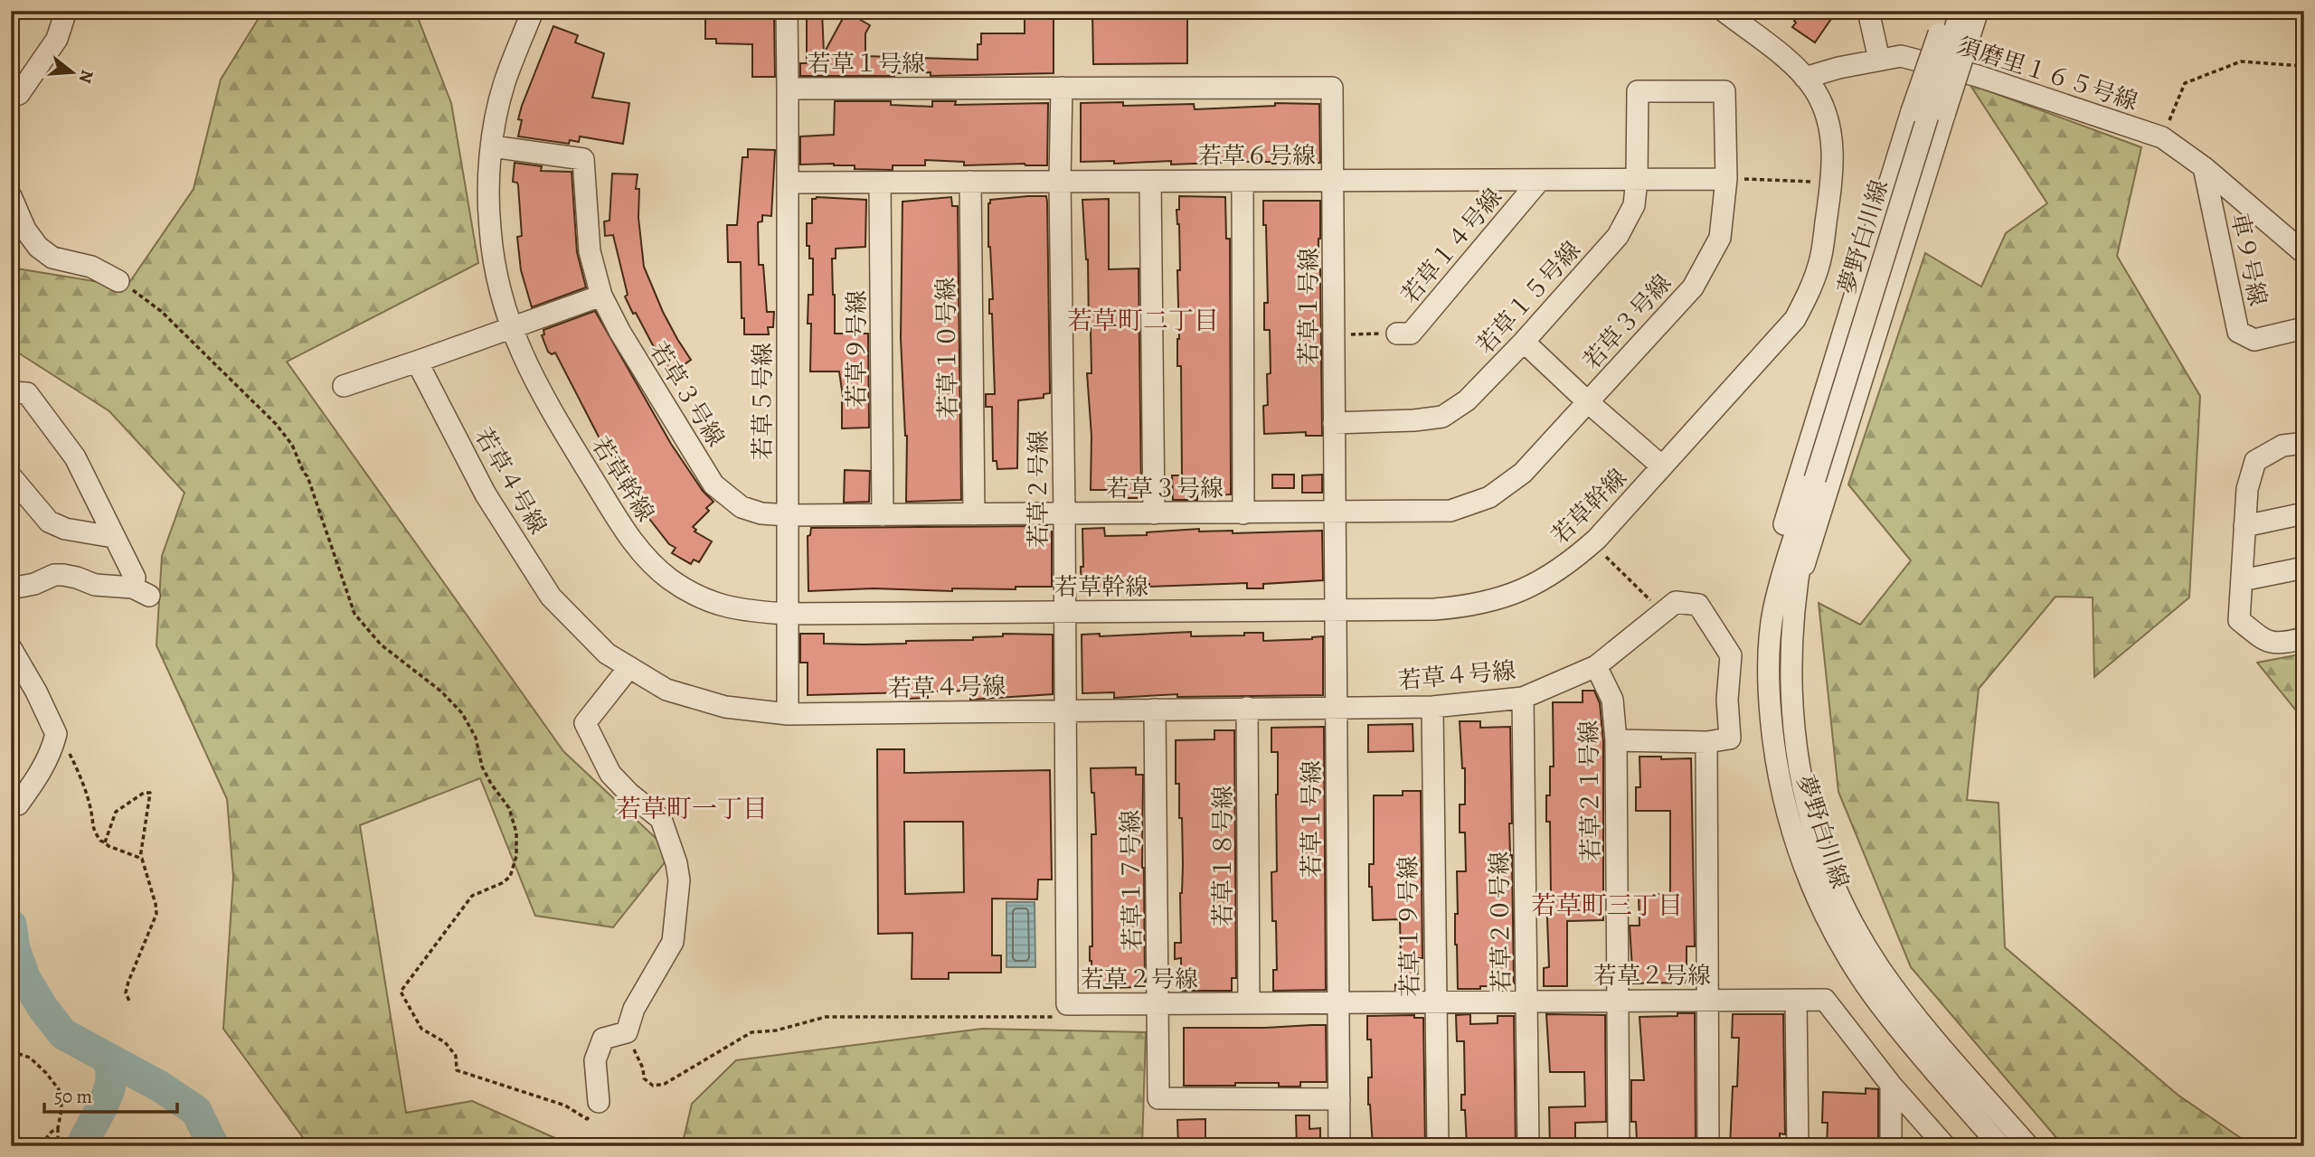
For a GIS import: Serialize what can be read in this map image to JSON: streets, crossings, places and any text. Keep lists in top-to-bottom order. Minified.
{"streets":{"street":["若草１号線","須磨里１６５号線","若草６号線","夢野白川線","若草１４号線","車９号線","若草１５号線","若草３号線","若草１０号線","若草９号線","若草５号線","若草幹線","若草４号線","若草２号線","若草２１号線","若草１８号線","若草１７号線","若草２０号線","若草１９号線"]},"crossings":[["若草１号線","若草６号線"],["若草１号線","若草１５号線"],["若草１号線","若草３号線"],["若草１号線","若草５号線"],["若草１号線","若草幹線"],["若草１号線","若草４号線"],["若草１号線","若草２号線"],["若草１号線","若草１７号線"],["須磨里１６５号線","車９号線"],["須磨里１６５号線","若草幹線"],["若草６号線","若草１４号線"],["若草６号線","若草１５号線"],["若草６号線","若草３号線"],["若草６号線","若草１０号線"],["若草６号線","若草９号線"],["若草６号線","若草５号線"],["若草６号線","若草２号線"],["若草１５号線","若草３号線"],["若草３号線","若草１０号線"],["若草３号線","若草９号線"],["若草３号線","若草５号線"],["若草３号線","若草幹線"],["若草３号線","若草２号線"],["若草５号線","若草幹線"],["若草５号線","若草４号線"],["若草幹線","若草２号線"],["若草４号線","若草２号線"],["若草４号線","若草２１号線"],["若草４号線","若草１８号線"],["若草４号線","若草１７号線"],["若草４号線","若草２０号線"],["若草４号線","若草１９号線"],["若草２号線","若草２１号線"],["若草２号線","若草１８号線"],["若草２号線","若草１７号線"],["若草２号線","若草２０号線"],["若草２号線","若草１９号線"]],"districts":["若草町二丁目","若草町一丁目","若草町三丁目"],"scale_bar":"50 m","north":"right"}
